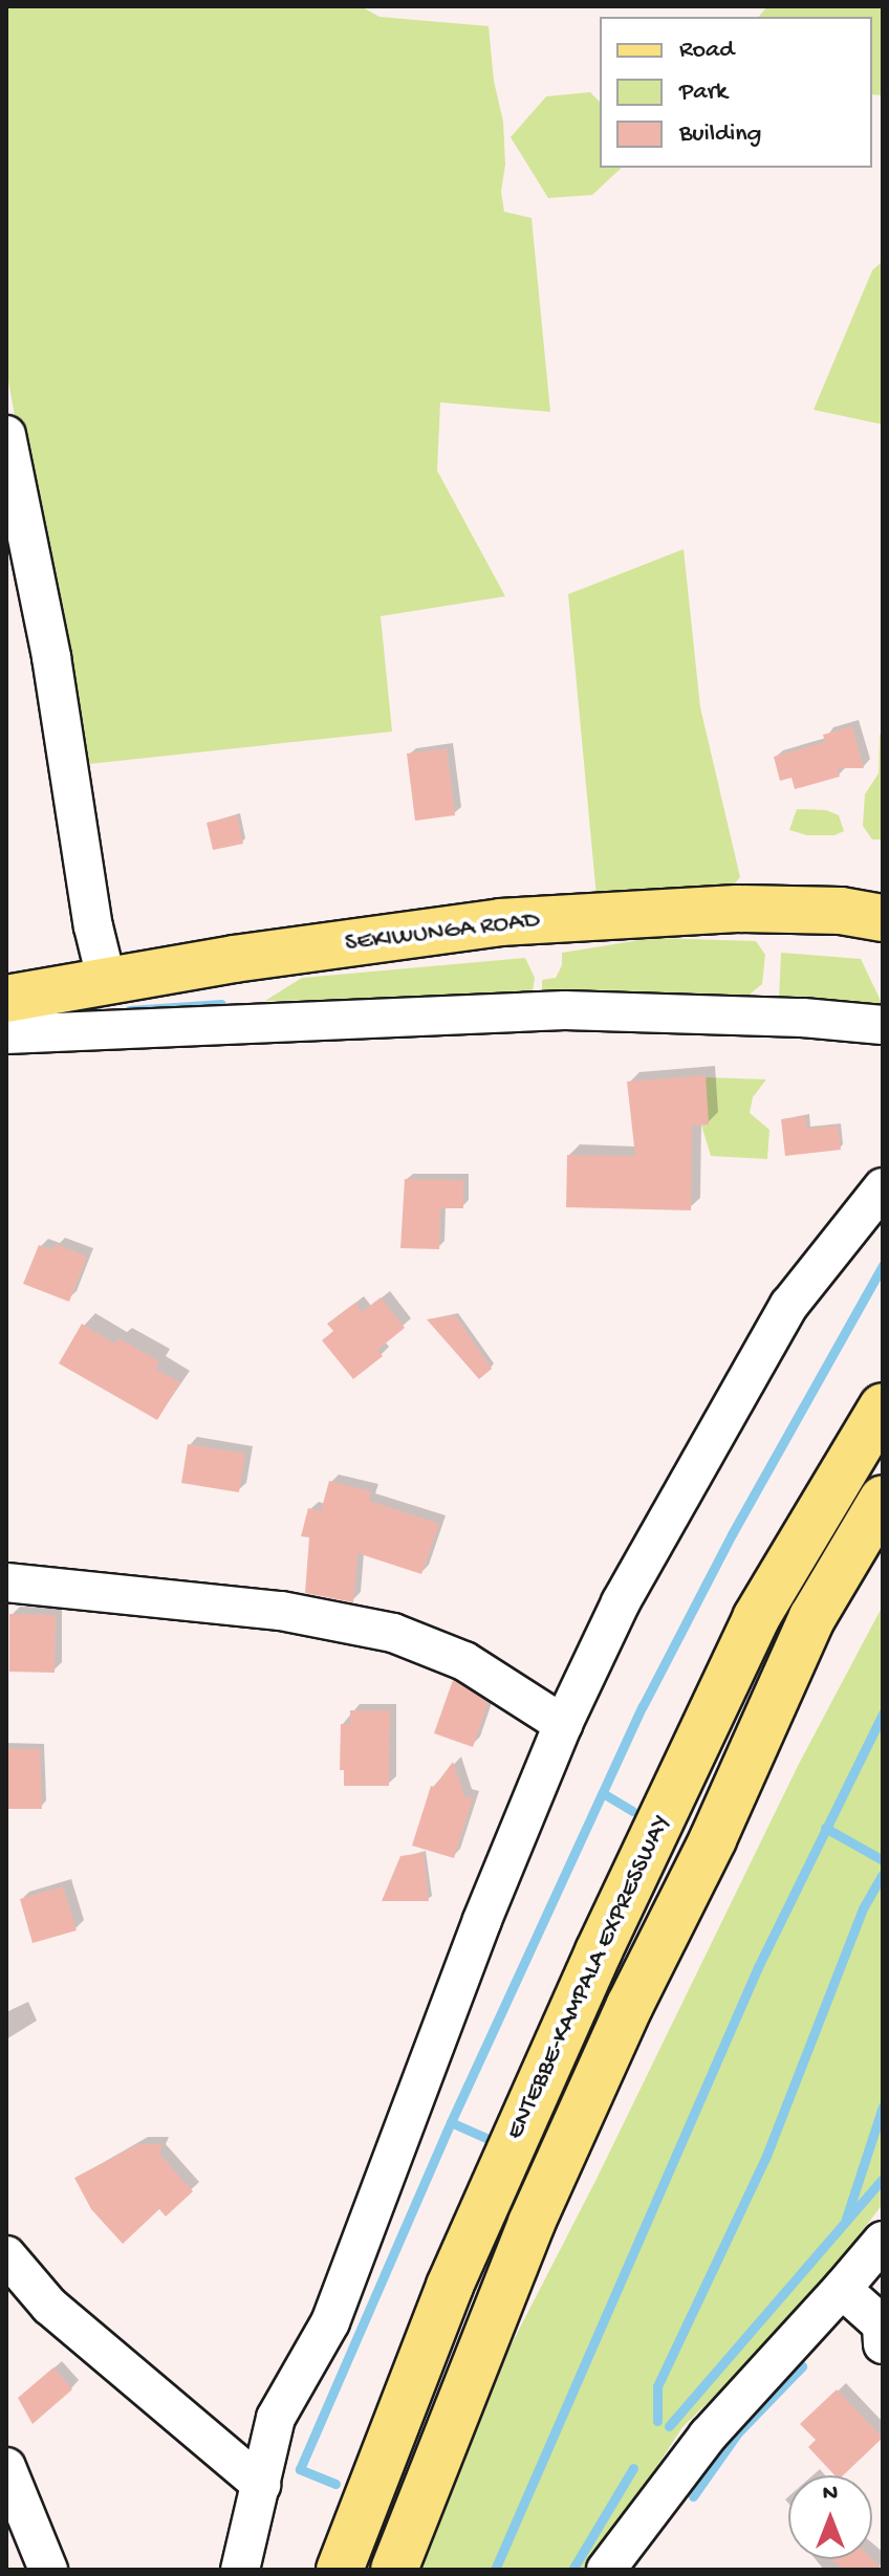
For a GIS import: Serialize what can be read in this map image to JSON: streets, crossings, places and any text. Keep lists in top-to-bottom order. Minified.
{"streets":{"main road":["SEKIWUNGA ROAD","ENTEBBE-KAMPALA EXPRESSWAY"]},"legend":["Road","Park","Building"],"north":"top"}
